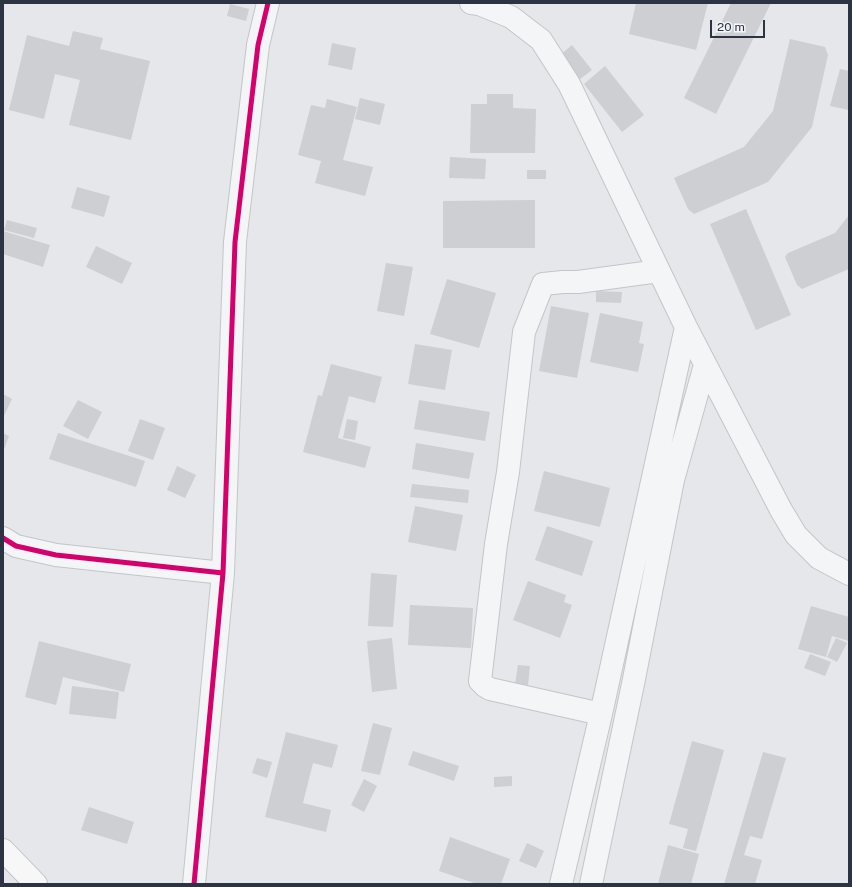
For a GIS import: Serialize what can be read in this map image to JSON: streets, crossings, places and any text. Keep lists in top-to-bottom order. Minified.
{"scale_bar":"20 m"}
